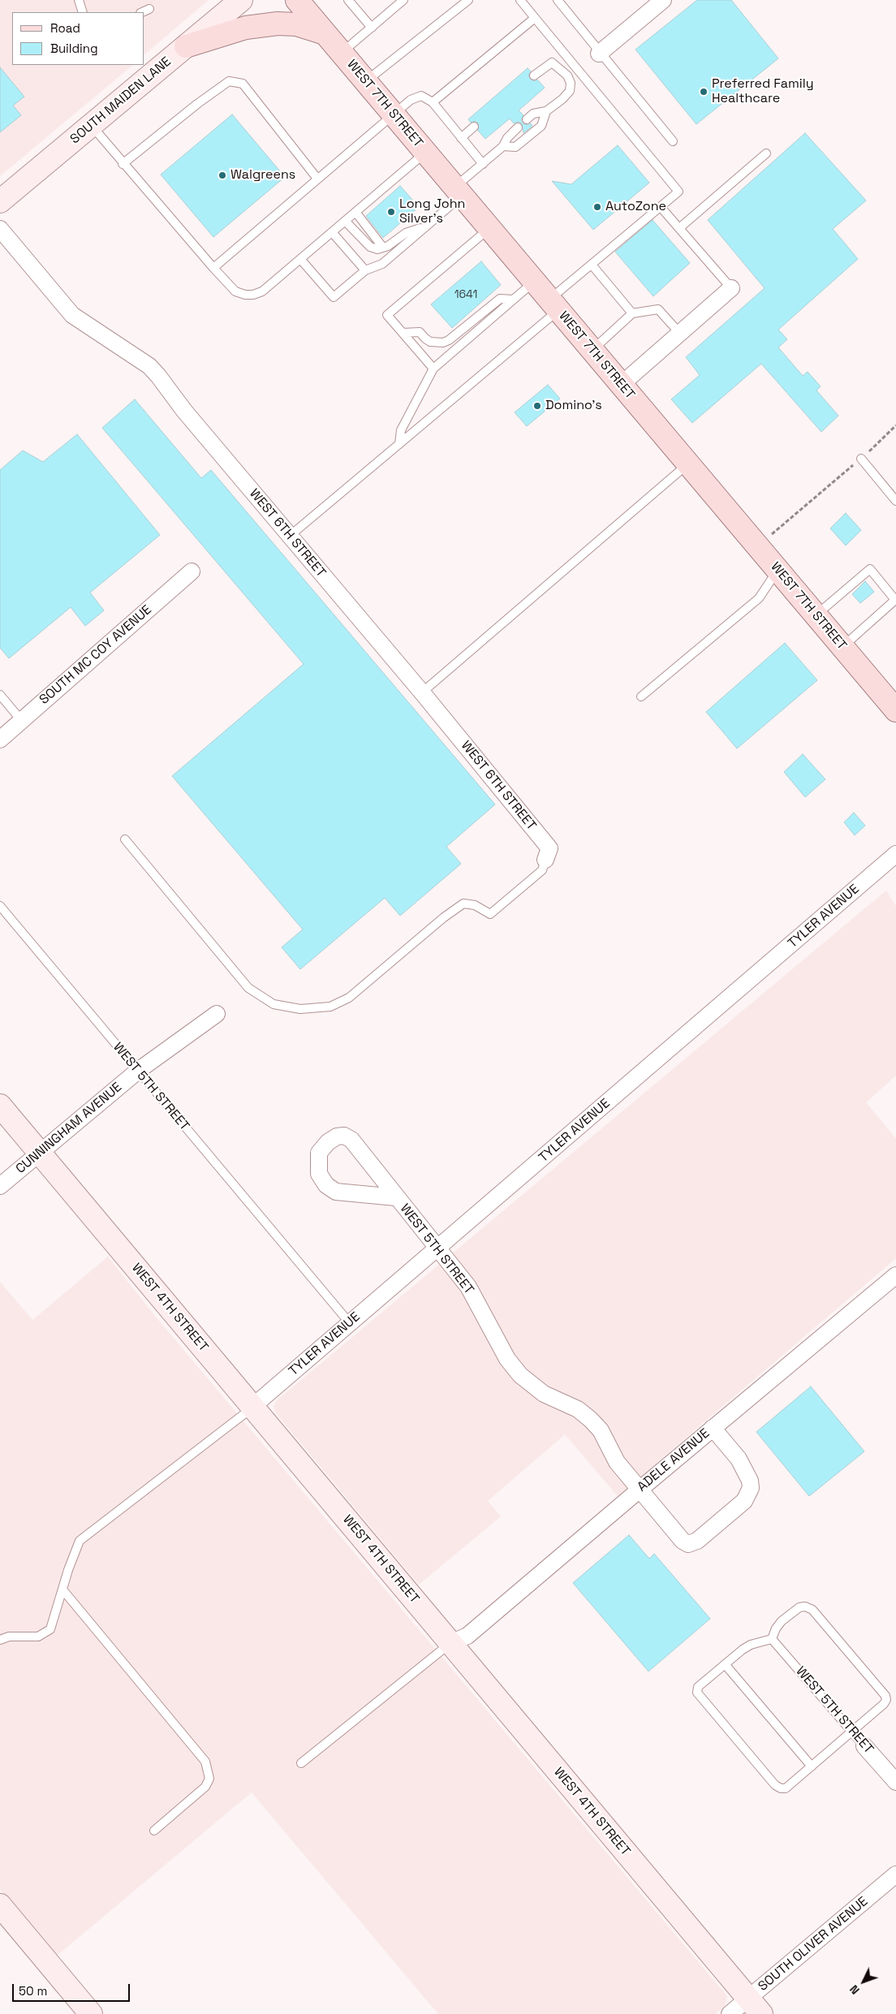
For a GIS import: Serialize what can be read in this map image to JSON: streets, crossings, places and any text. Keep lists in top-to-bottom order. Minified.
{"streets":{"main road":["WEST 7TH STREET"],"street":["SOUTH MAIDEN LANE","WEST 6TH STREET","SOUTH MC COY AVENUE","TYLER AVENUE","WEST 5TH STREET","CUNNINGHAM AVENUE","WEST 4TH STREET","ADELE AVENUE","SOUTH OLIVER AVENUE"]},"crossings":[["TYLER AVENUE","WEST 5TH STREET"],["TYLER AVENUE","WEST 4TH STREET"],["WEST 5TH STREET","CUNNINGHAM AVENUE"],["WEST 5TH STREET","ADELE AVENUE"],["CUNNINGHAM AVENUE","WEST 4TH STREET"],["WEST 4TH STREET","ADELE AVENUE"],["WEST 4TH STREET","SOUTH OLIVER AVENUE"]],"places":["Preferred Family Healthcare","Walgreens","AutoZone","Long John Silver's","Domino's"],"house_numbers":["1641"],"legend":["Road","Building"],"scale_bar":"50 m","north":"bottom left"}
